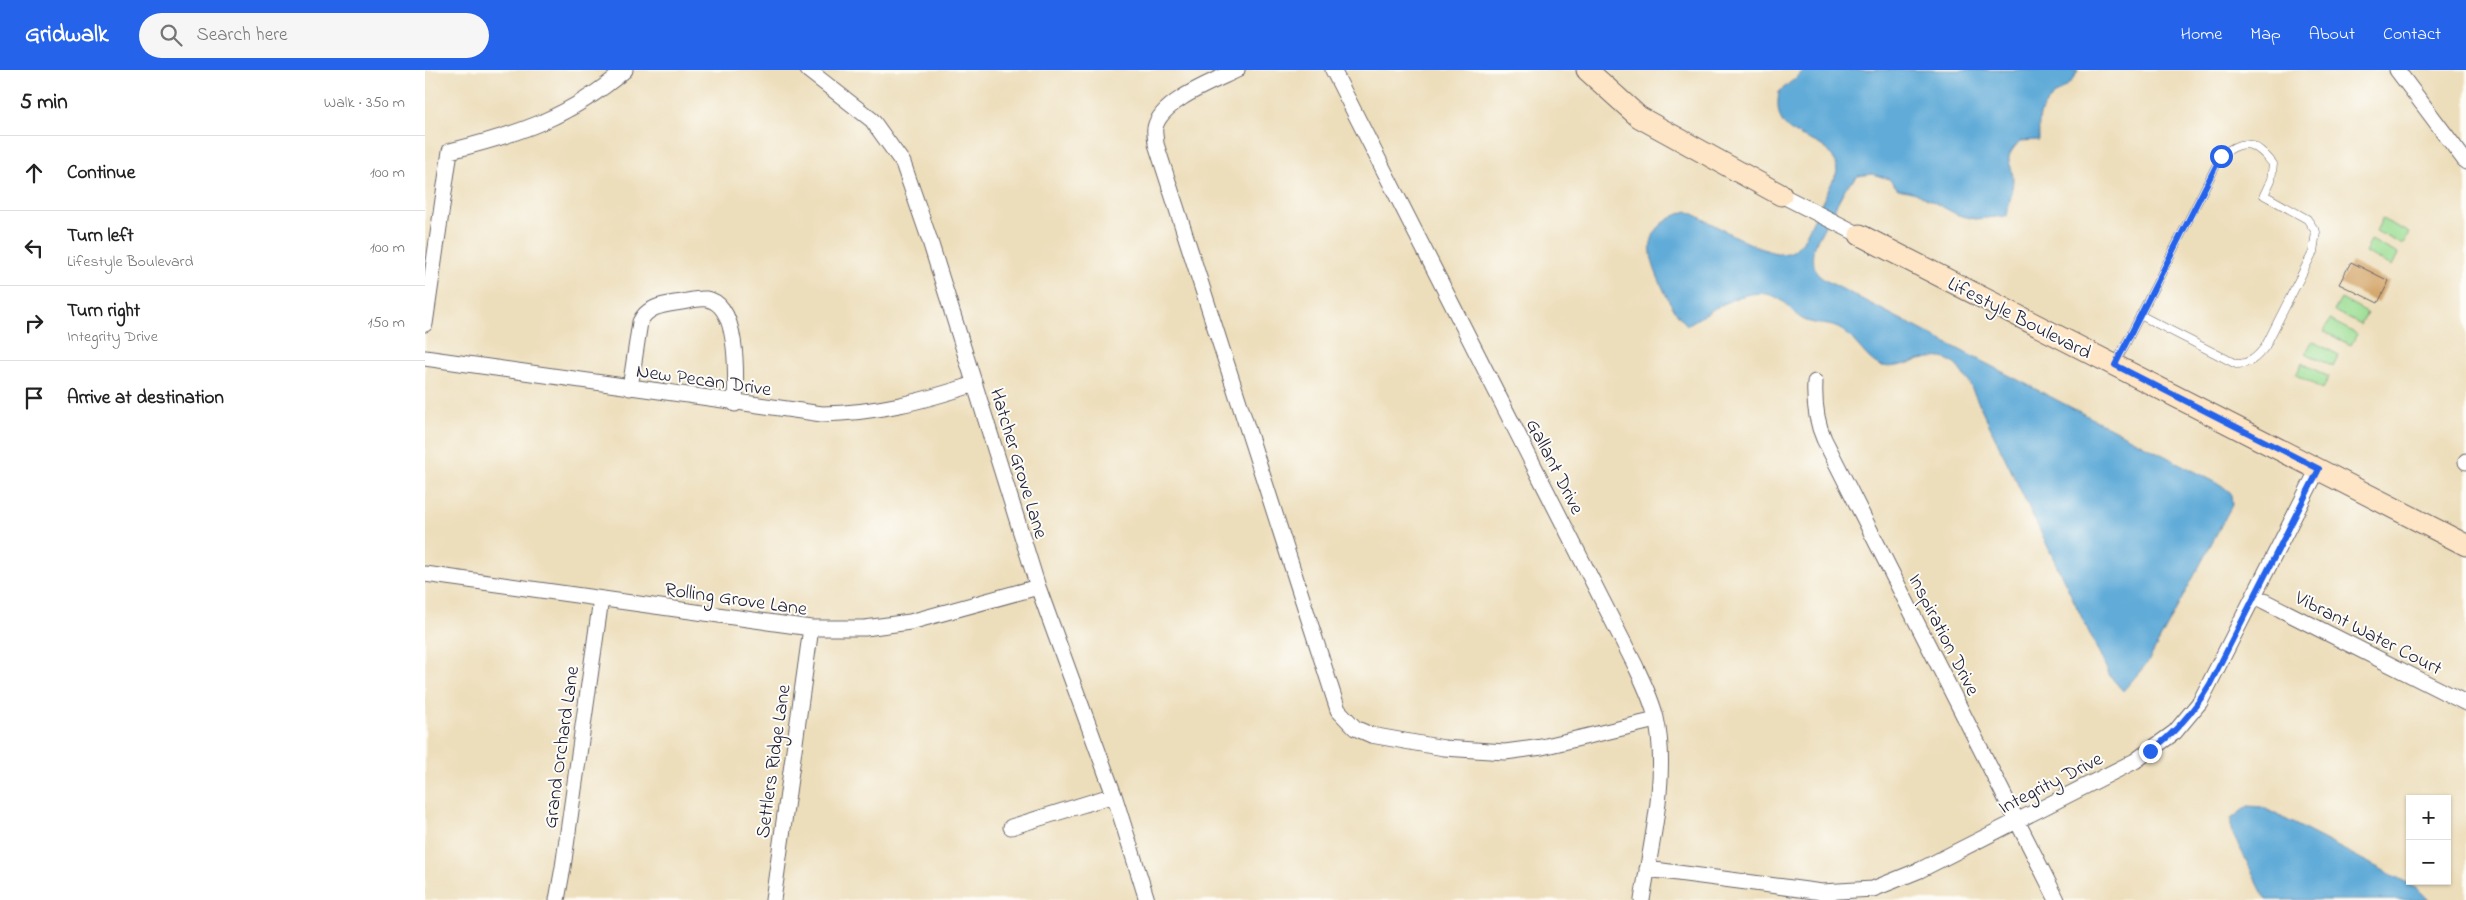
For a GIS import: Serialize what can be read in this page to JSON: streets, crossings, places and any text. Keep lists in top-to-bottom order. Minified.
{"streets":{"street":["Lifestyle Boulevard","New Pecan Drive","Hatcher Grove Lane","Gallant Drive","Rolling Grove Lane","Vibrant Water Court","Inspiration Drive","Grand Orchard Lane","Settlers Ridge Lane","Integrity Drive"]},"crossings":[["Lifestyle Boulevard","Integrity Drive"],["New Pecan Drive","Hatcher Grove Lane"],["Hatcher Grove Lane","Rolling Grove Lane"],["Gallant Drive","Integrity Drive"],["Rolling Grove Lane","Grand Orchard Lane"],["Rolling Grove Lane","Settlers Ridge Lane"],["Vibrant Water Court","Integrity Drive"],["Inspiration Drive","Integrity Drive"]],"page":{"header":"Gridwalk","search":"Search here","nav":["Home","Map","About","Contact"],"heading":["5 min","Walk · 350 m"],"list":[["Continue","100 m"],["Turn left","Lifestyle Boulevard","100 m"],["Turn right","Integrity Drive","150 m"],"Arrive at destination"],"map_buttons":["+","−"]}}
